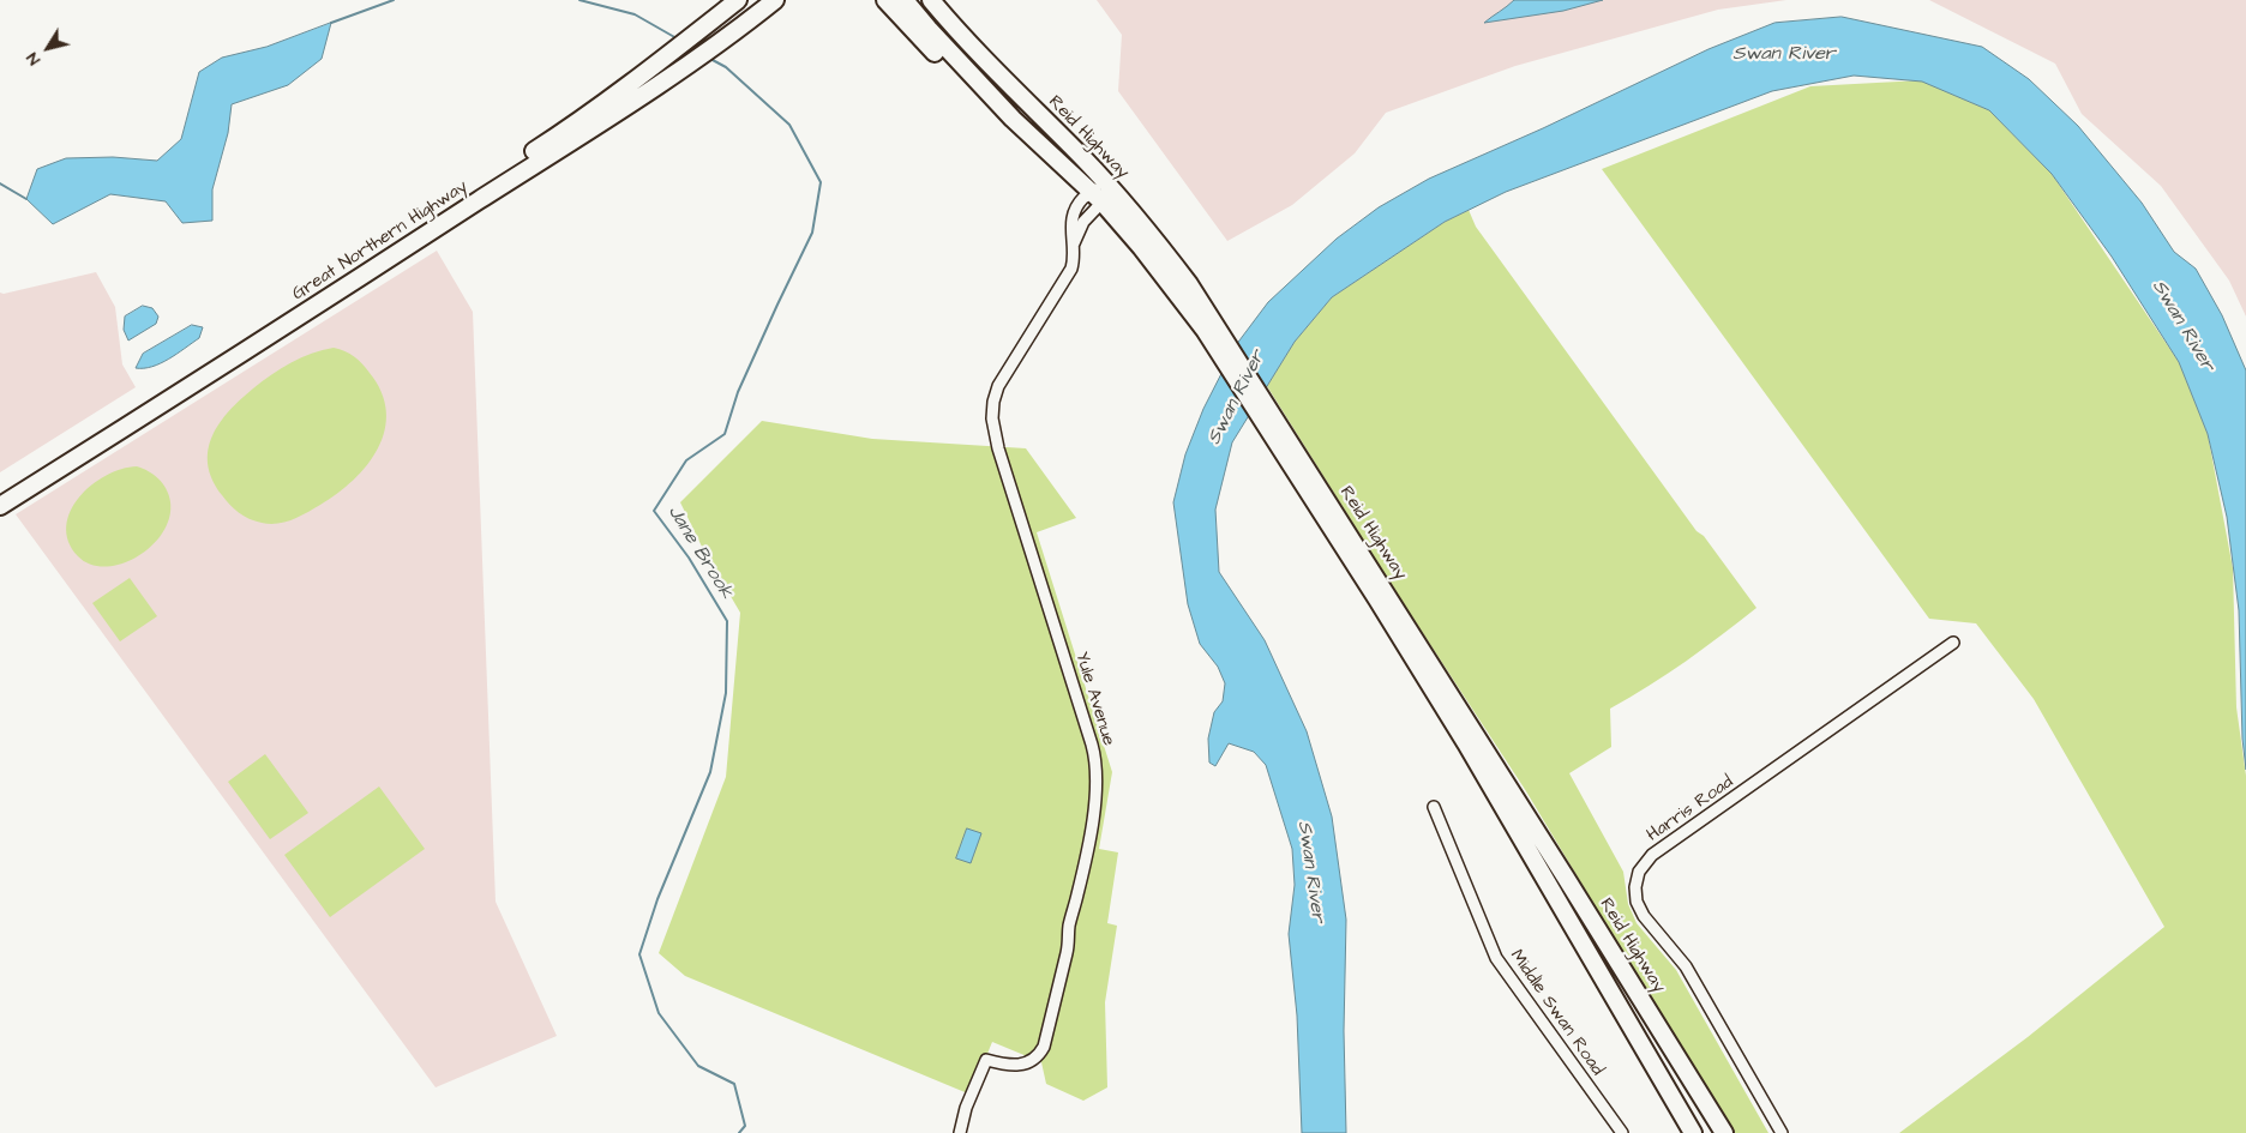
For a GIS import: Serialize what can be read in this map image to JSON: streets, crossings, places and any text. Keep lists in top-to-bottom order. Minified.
{"streets":{"highway":["Reid Highway","Great Northern Highway"],"street":["Yule Avenue","Harris Road","Middle Swan Road"]},"crossings":[["Reid Highway","Yule Avenue"]],"water":["Swan River","Jane Brook"],"north":"bottom left"}
